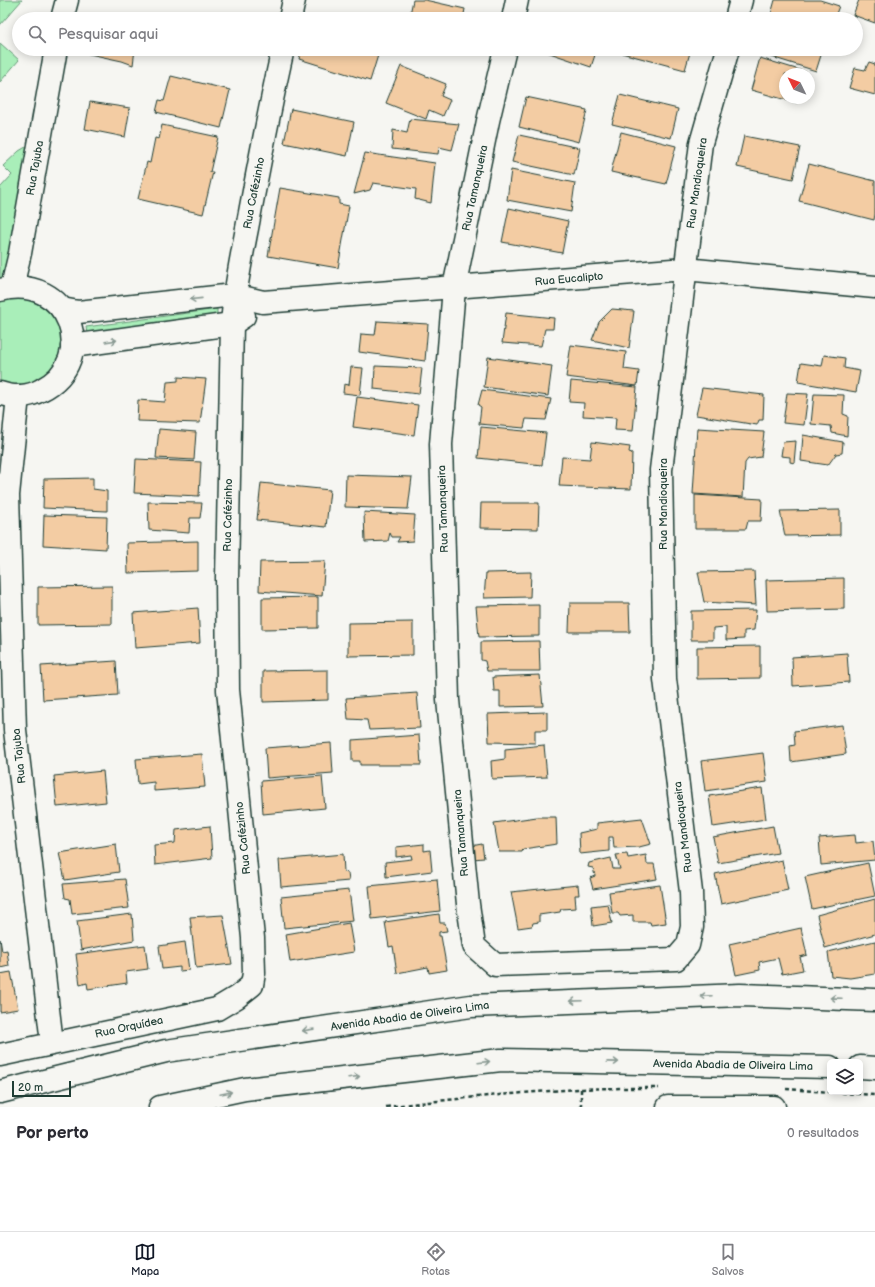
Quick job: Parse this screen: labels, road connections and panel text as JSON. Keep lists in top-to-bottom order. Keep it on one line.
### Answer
{"streets":{"street":["Rua Tajuba","Rua Mandioqueira","Rua Tamanqueira","Rua Cafézinho","Rua Eucalipto","Avenida Abadia de Oliveira Lima","Rua Orquídea"]},"crossings":[["Rua Tajuba","Rua Orquídea"],["Rua Mandioqueira","Rua Tamanqueira"],["Rua Mandioqueira","Rua Eucalipto"],["Rua Tamanqueira","Rua Eucalipto"],["Rua Cafézinho","Rua Eucalipto"],["Rua Cafézinho","Rua Orquídea"]],"scale_bar":"20 m","north":"top left","page":{"search":"Pesquisar aqui","scale":"20 m","heading":["Por perto","0 resultados"],"nav":["Mapa","Rotas","Salvos"]}}
